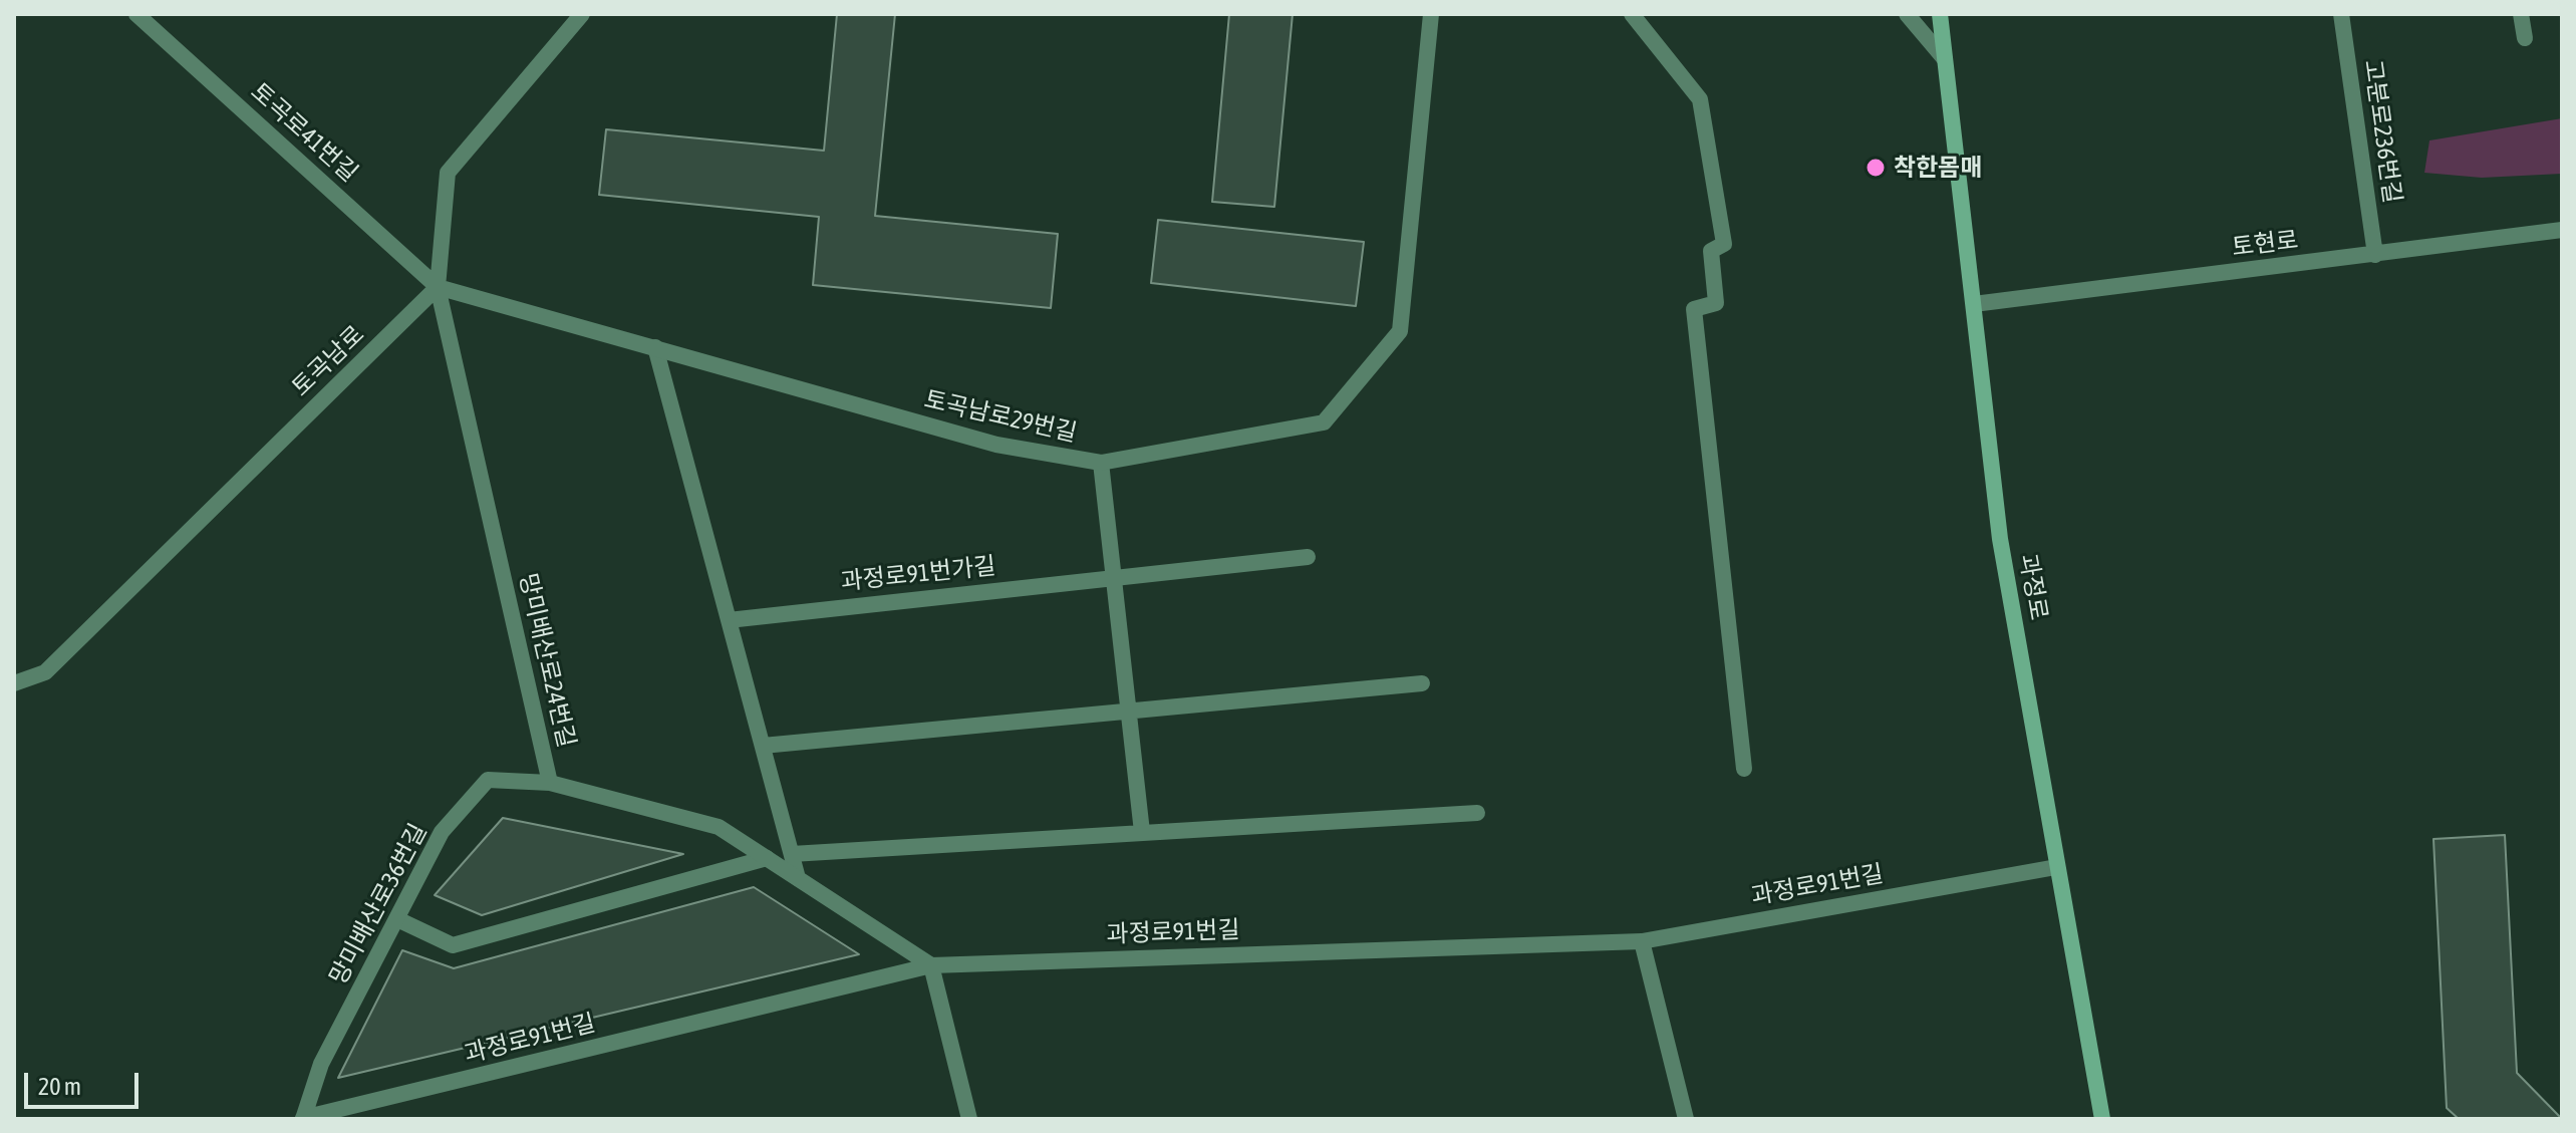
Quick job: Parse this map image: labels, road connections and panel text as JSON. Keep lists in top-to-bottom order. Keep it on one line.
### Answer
{"streets":{"main road":["과정로"],"street":["고분로236번길","토곡로41번길","토현로","토곡남로","토곡남로29번길","과정로91번가길","망미배산로24번길","과정로91번길","망미배산로36번길"]},"crossings":[["고분로236번길","토현로"],["토곡로41번길","토곡남로"],["토곡로41번길","토곡남로29번길"],["토곡로41번길","망미배산로24번길"],["토현로","과정로"],["토곡남로","토곡남로29번길"],["토곡남로","망미배산로24번길"],["토곡남로29번길","망미배산로24번길"],["과정로","과정로91번길"],["망미배산로24번길","과정로91번길"],["망미배산로24번길","망미배산로36번길"],["과정로91번길","망미배산로36번길"]],"places":["착한몸매"],"scale_bar":"20 m"}
